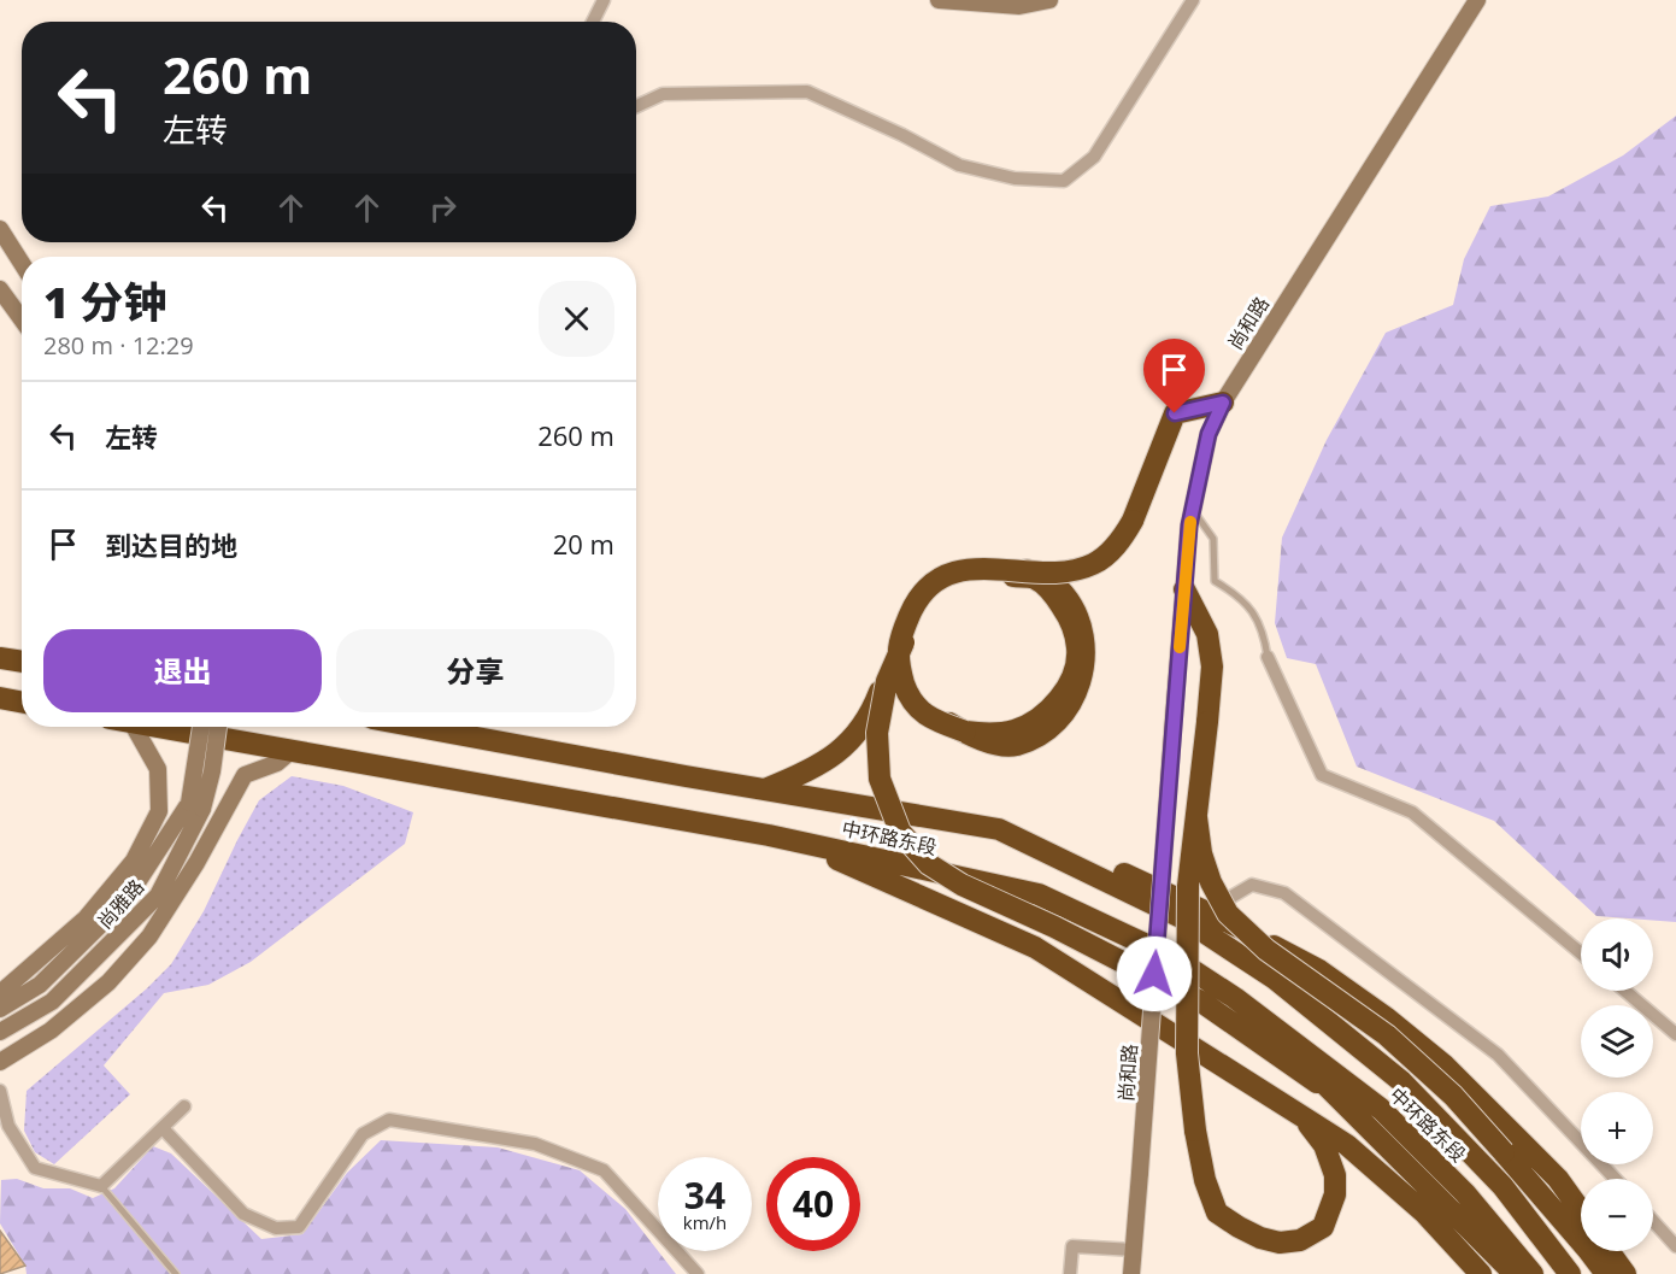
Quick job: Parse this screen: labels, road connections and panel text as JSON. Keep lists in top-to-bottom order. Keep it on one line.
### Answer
{"streets":{"highway":["中环路东段"],"main road":["尚和路","尚雅路"]},"page":{"turn":["260 m","左转"],"heading":["1 分钟","280 m · 12:29"],"list":[{"name":"左转","value":"260 m"},{"name":"到达目的地","value":"20 m"}],"buttons":["退出","分享"],"map_buttons":["+","−"],"speed":"34 km/h","limit":"40"}}
